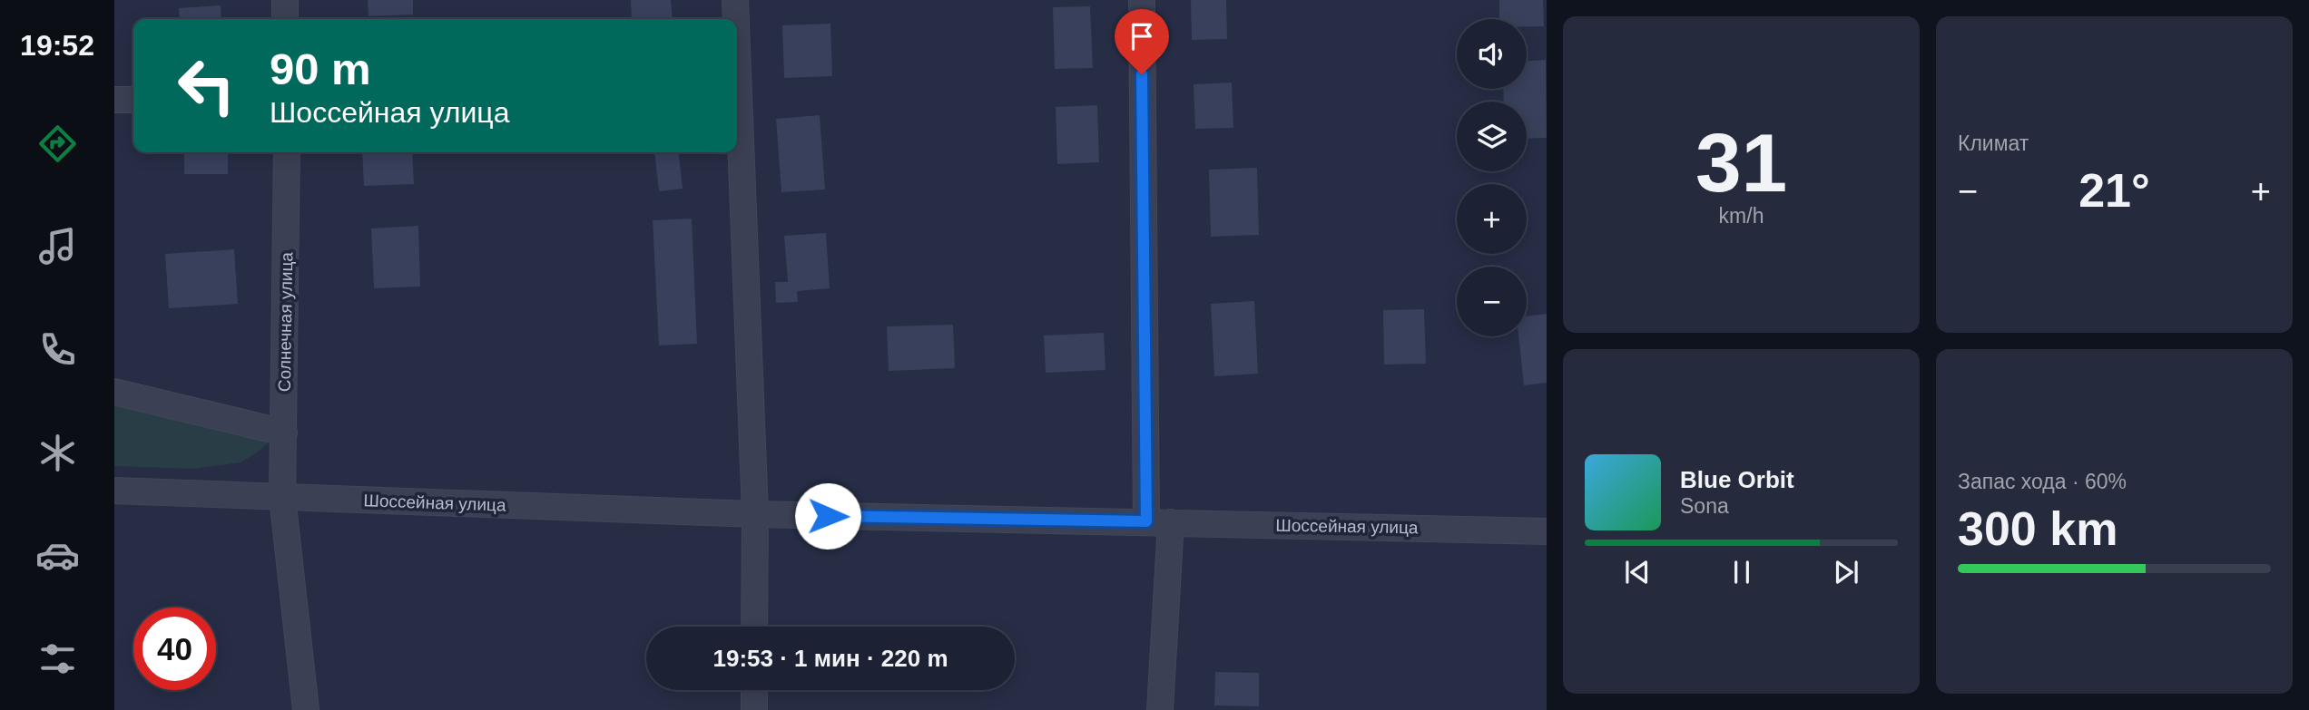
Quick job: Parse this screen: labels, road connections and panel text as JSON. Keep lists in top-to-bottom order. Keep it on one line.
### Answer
{"streets":{"street":["Солнечная улица","Шоссейная улица"]},"crossings":[["Солнечная улица","Шоссейная улица"]],"page":{"tabs":"19:52","tile":[["31","km/h"],"Климат",["Запас хода · 60%","300 km"]],"map_buttons":["+","−"],"turn":["90 m","Шоссейная улица"],"heat":["−","21°","+"],"song":["Blue Orbit","Sona"],"limit":"40","trip":"19:53 · 1 мин · 220 m"}}
